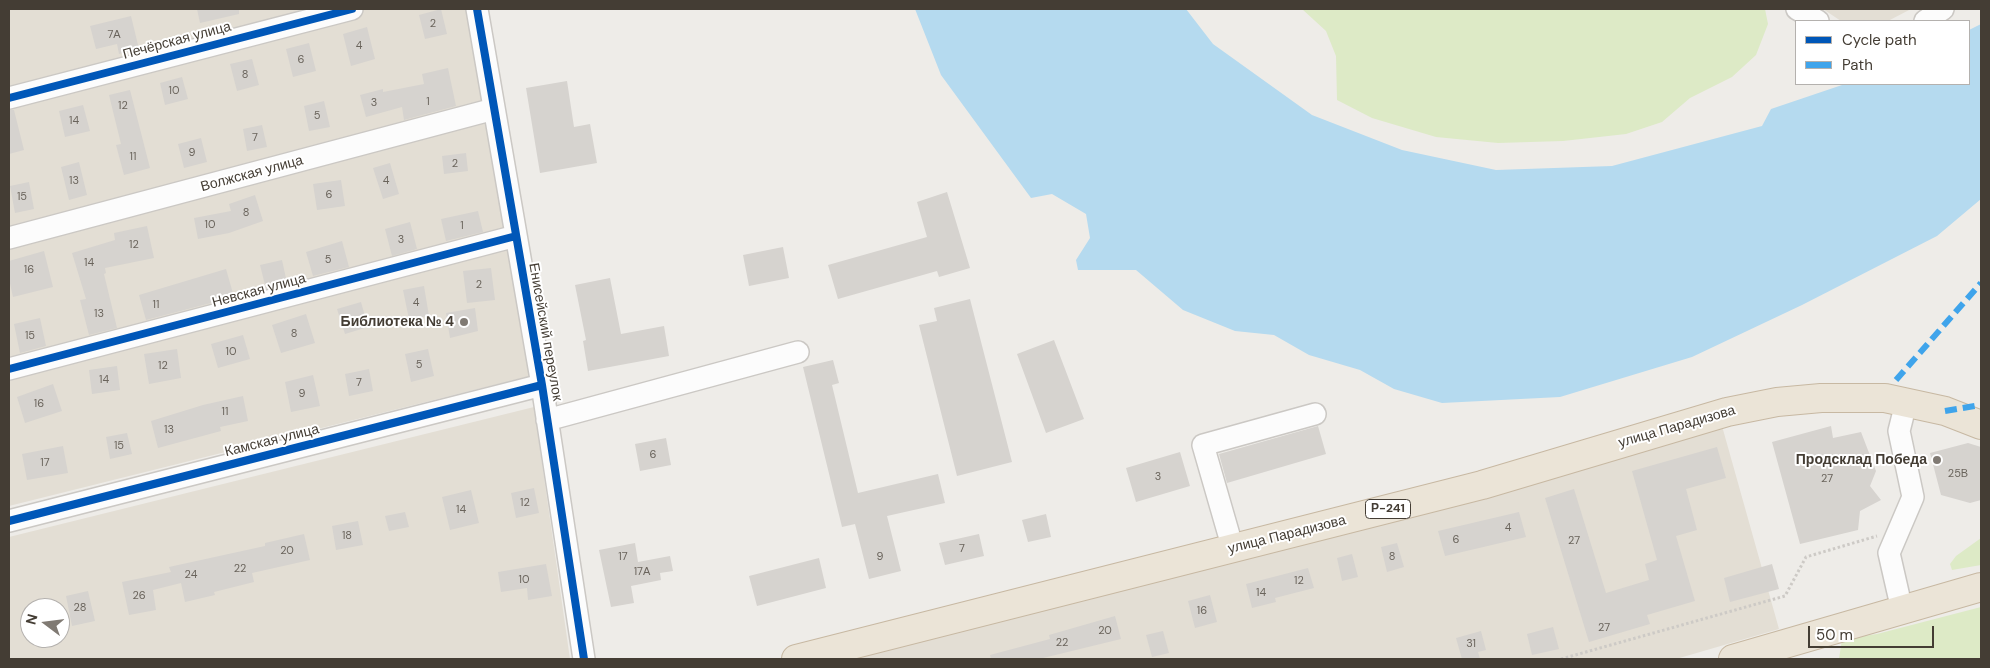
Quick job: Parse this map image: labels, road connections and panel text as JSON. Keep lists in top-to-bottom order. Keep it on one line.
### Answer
{"streets":{"highway":["улица Парадизова","Р-241"],"street":["Печёрская улица","Волжская улица","Невская улица","Енисейский переулок","Камская улица"]},"crossings":[["Волжская улица","Енисейский переулок"],["Невская улица","Енисейский переулок"],["Енисейский переулок","Камская улица"]],"places":["Библиотека № 4","Продсклад Победа"],"house_numbers":["2","7А","4","6","8","10","1","3","12","5","14","7","9","11","2","13","4","6","15","8","10","1","3","12","5","14","16","2","4","11","13","8","15","10","5","12","14","7","9","16","11","13","15","6","17","25В","3","27","12","14","4","18","6","27","7","20","17","9","8","22","17А","24","10","12","14","26","28","16","27","20","22","31"],"legend":["Cycle path","Path"],"scale_bar":"50 m","north":"left"}
